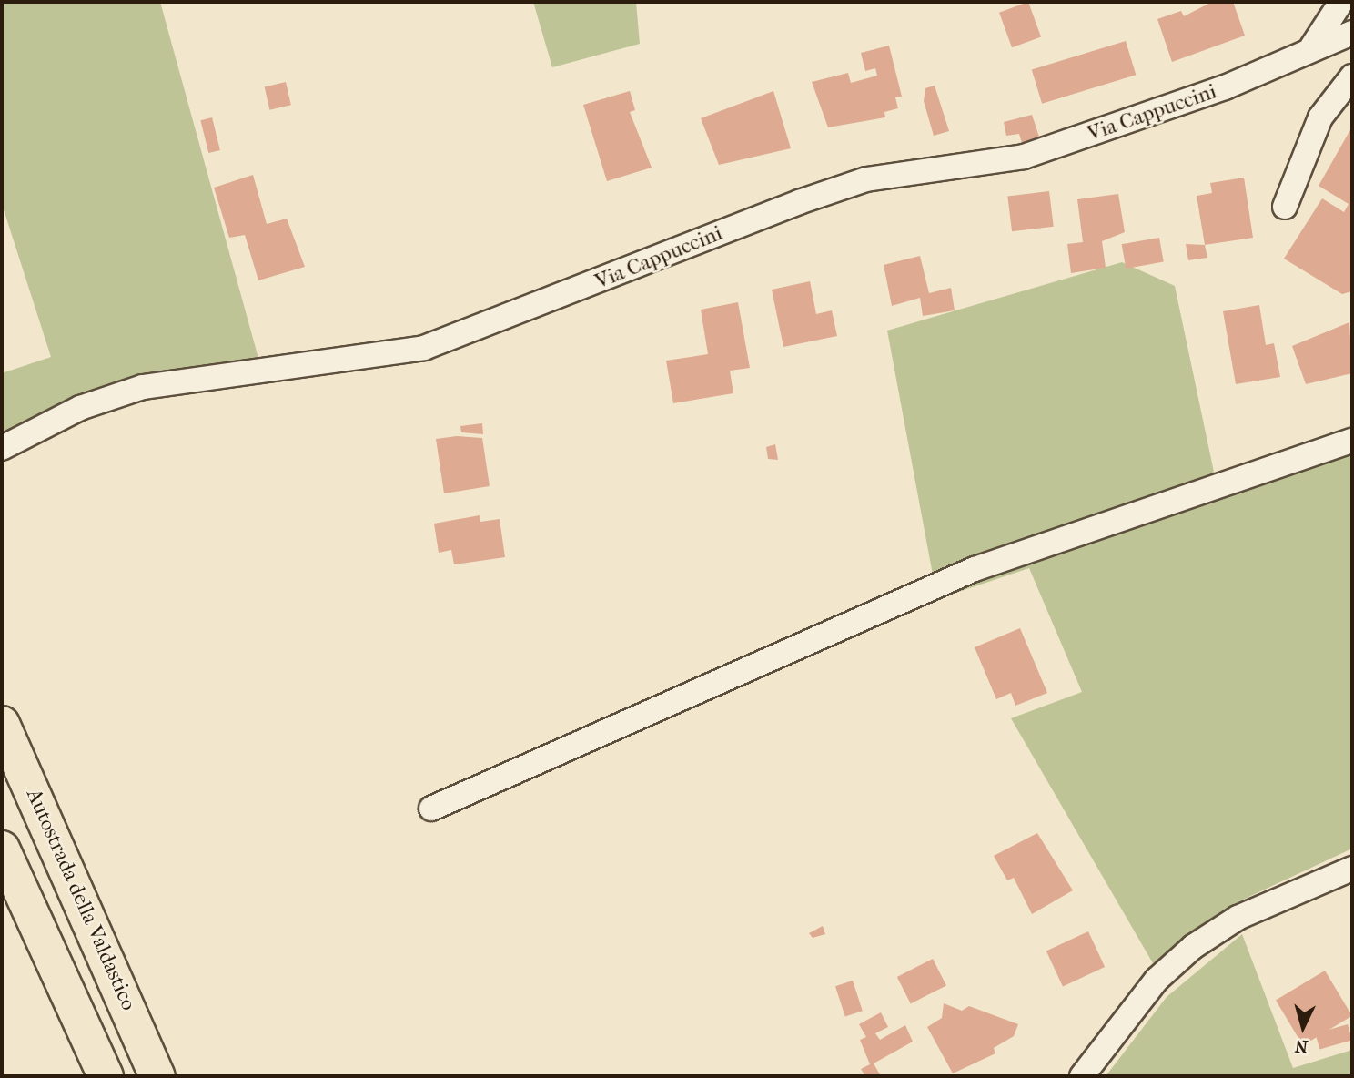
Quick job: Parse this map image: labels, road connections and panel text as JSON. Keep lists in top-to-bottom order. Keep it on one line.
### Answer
{"streets":{"highway":["Autostrada della Valdastico"],"street":["Via Cappuccini"]},"north":"bottom"}
